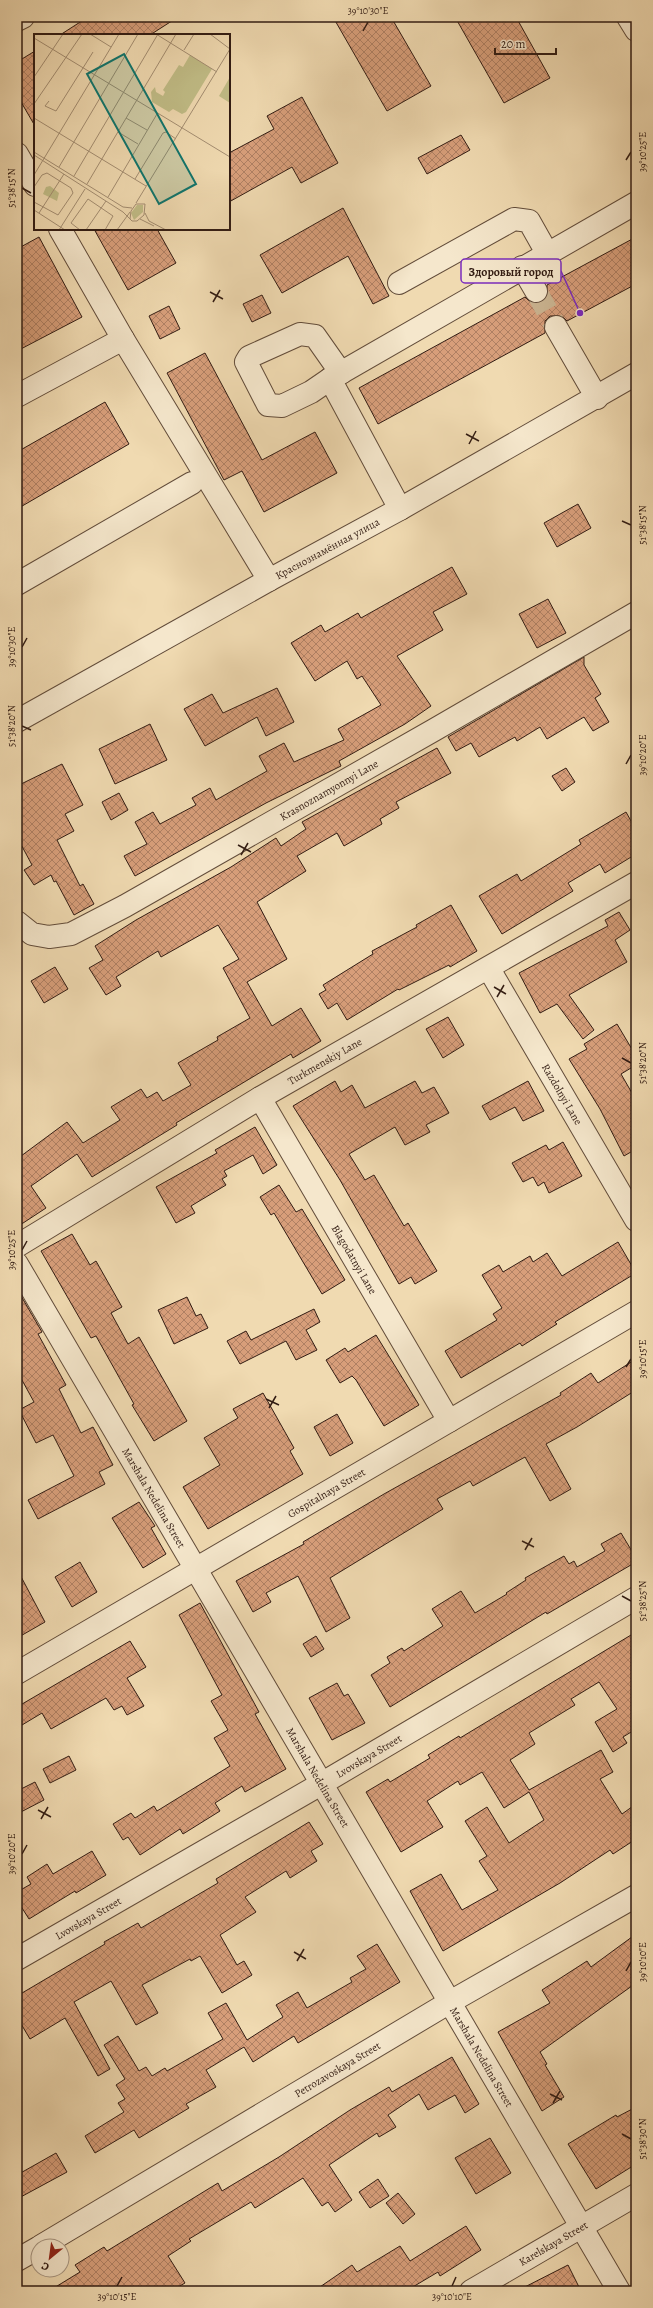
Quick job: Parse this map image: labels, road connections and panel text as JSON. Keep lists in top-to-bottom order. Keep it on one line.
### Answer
{"streets":{"street":["Краснознамённая улица","Krasnoznamyonnyi Lane","Turkmenskiy Lane","Razdolnyi Lane","Blagodatnyi Lane","Gospitalnaya Street","Marshala Nedelina Street","Lvovskaya Street","Petrozavoskaya Street","Karelskaya Street"]},"crossings":[["Turkmenskiy Lane","Razdolnyi Lane"],["Turkmenskiy Lane","Blagodatnyi Lane"],["Blagodatnyi Lane","Gospitalnaya Street"],["Gospitalnaya Street","Marshala Nedelina Street"],["Marshala Nedelina Street","Lvovskaya Street"],["Marshala Nedelina Street","Petrozavoskaya Street"],["Marshala Nedelina Street","Karelskaya Street"]],"places":["Здоровый город"],"scale_bar":"20 m","north":"bottom left","coordinates":["39°10'30\"E","39°10'25\"E","51°38'15\"N","51°38'20\"N","39°10'20\"E","39°10'15\"E","51°38'25\"N","39°10'10\"E","51°38'30\"N"]}
